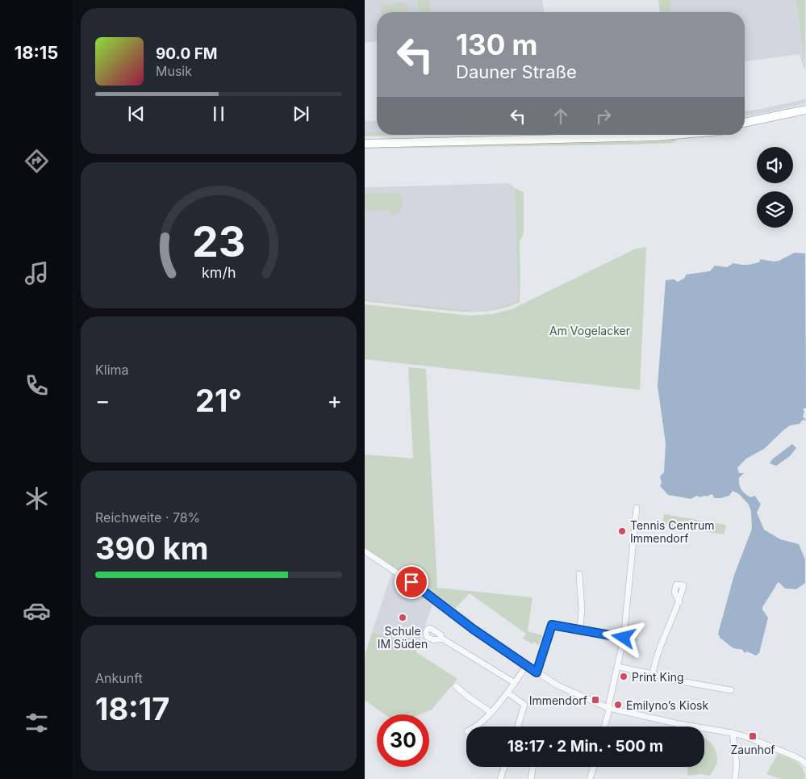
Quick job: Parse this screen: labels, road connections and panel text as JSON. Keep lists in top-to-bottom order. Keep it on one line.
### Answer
{"parks":["Am Vogelacker"],"places":{"other":["Tennis Centrum Immendorf","Schule IM Süden","Print King","Emilyno’s Kiosk"],"transit":["Immendorf","Zaunhof"]},"page":{"tabs":"18:15","turn":["130 m","Dauner Straße"],"song":["90.0 FM","Musik"],"tile":["Klima",["Reichweite · 78%","390 km"],["Ankunft","18:17"]],"heat":["−","21°","+"],"limit":"30","trip":"18:17 · 2 Min. · 500 m","gauge":["23","km/h"]}}
